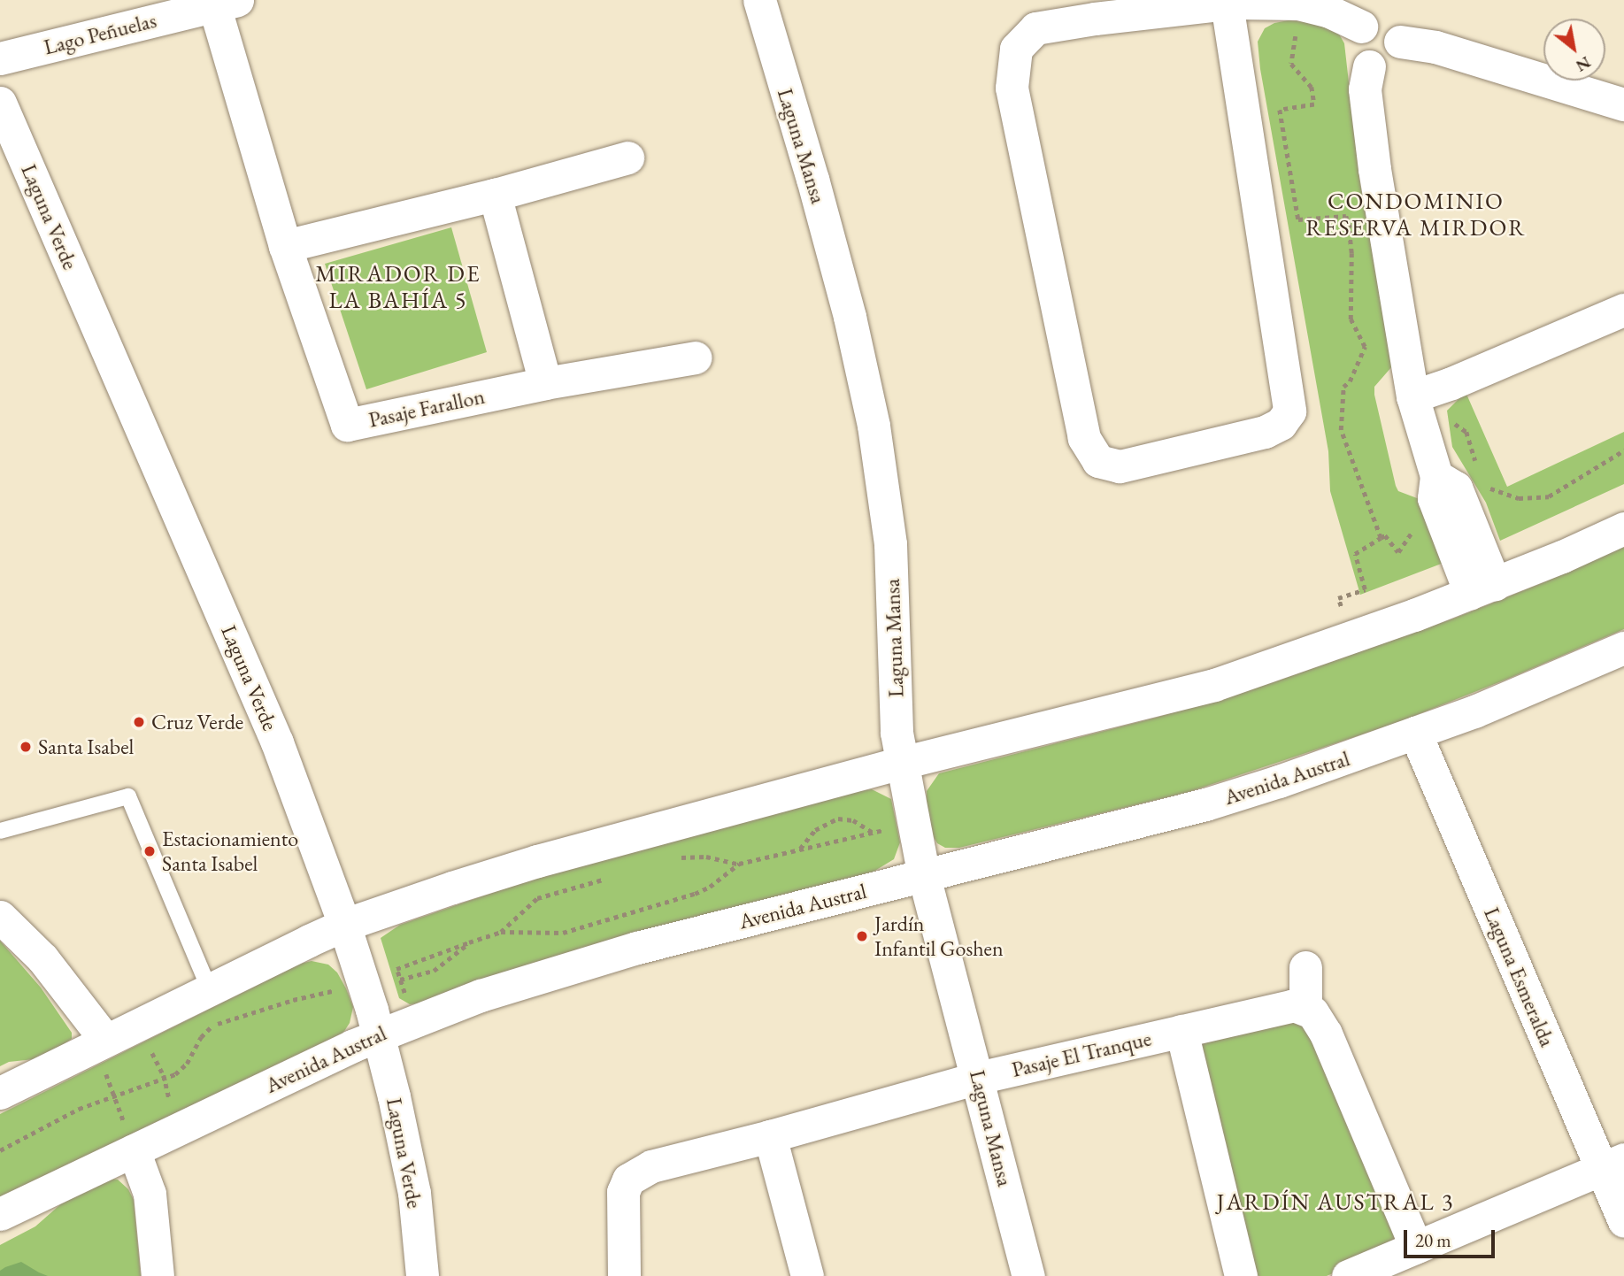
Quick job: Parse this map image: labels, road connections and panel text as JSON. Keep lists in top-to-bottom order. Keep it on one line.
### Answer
{"streets":{"street":["Lago Peñuelas","Laguna Mansa","Laguna Verde","Pasaje Farallon","Avenida Austral","Laguna Esmeralda","Pasaje El Tranque"]},"crossings":[["Lago Peñuelas","Pasaje Farallon"],["Laguna Mansa","Avenida Austral"],["Laguna Mansa","Pasaje El Tranque"],["Laguna Verde","Avenida Austral"],["Avenida Austral","Laguna Esmeralda"]],"districts":["CONDOMINIO RESERVA MIRDOR","MIRADOR DE LA BAHÍA 5","JARDÍN AUSTRAL 3"],"places":["Cruz Verde","Santa Isabel","Estacionamiento Santa Isabel","Jardín Infantil Goshen"],"scale_bar":"20 m","north":"bottom right"}
